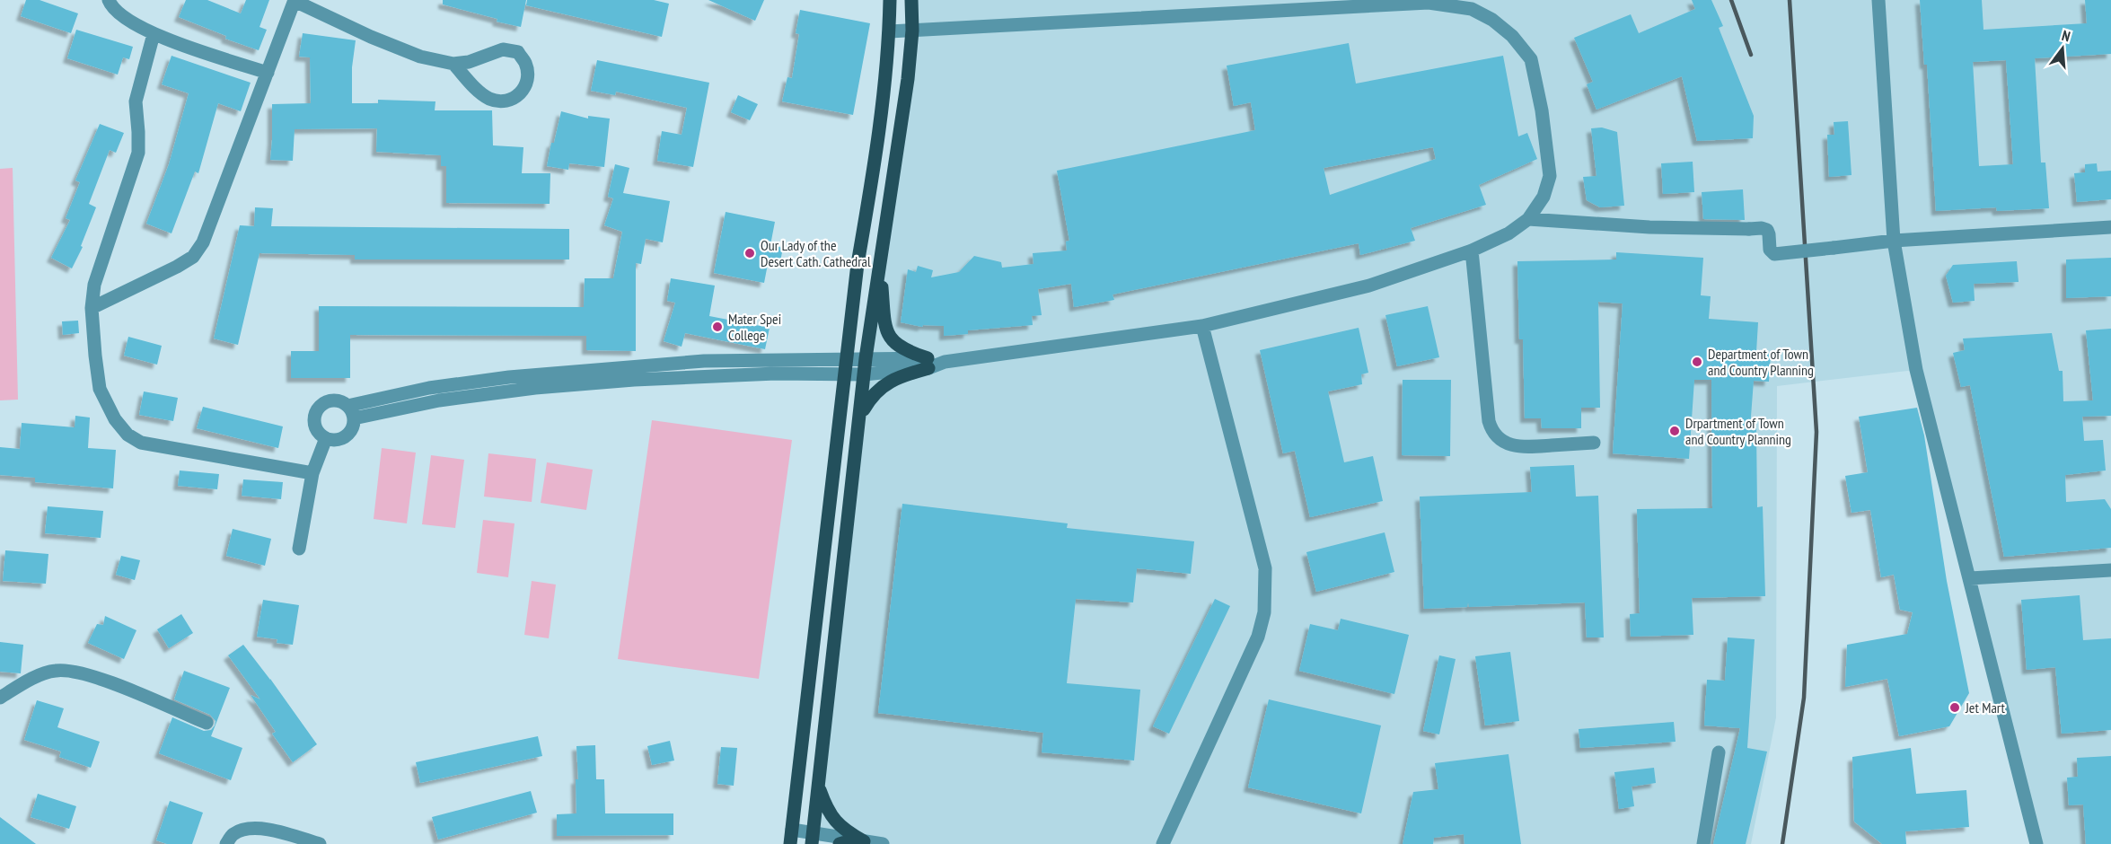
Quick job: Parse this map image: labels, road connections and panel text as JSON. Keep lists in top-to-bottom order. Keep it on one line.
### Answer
{"places":["Our Lady of the Desert Cath. Cathedral","Mater Spei College","Department of Town and Country Planning","Drpartment of Town and Country Planning","Jet Mart"],"north":"top"}
